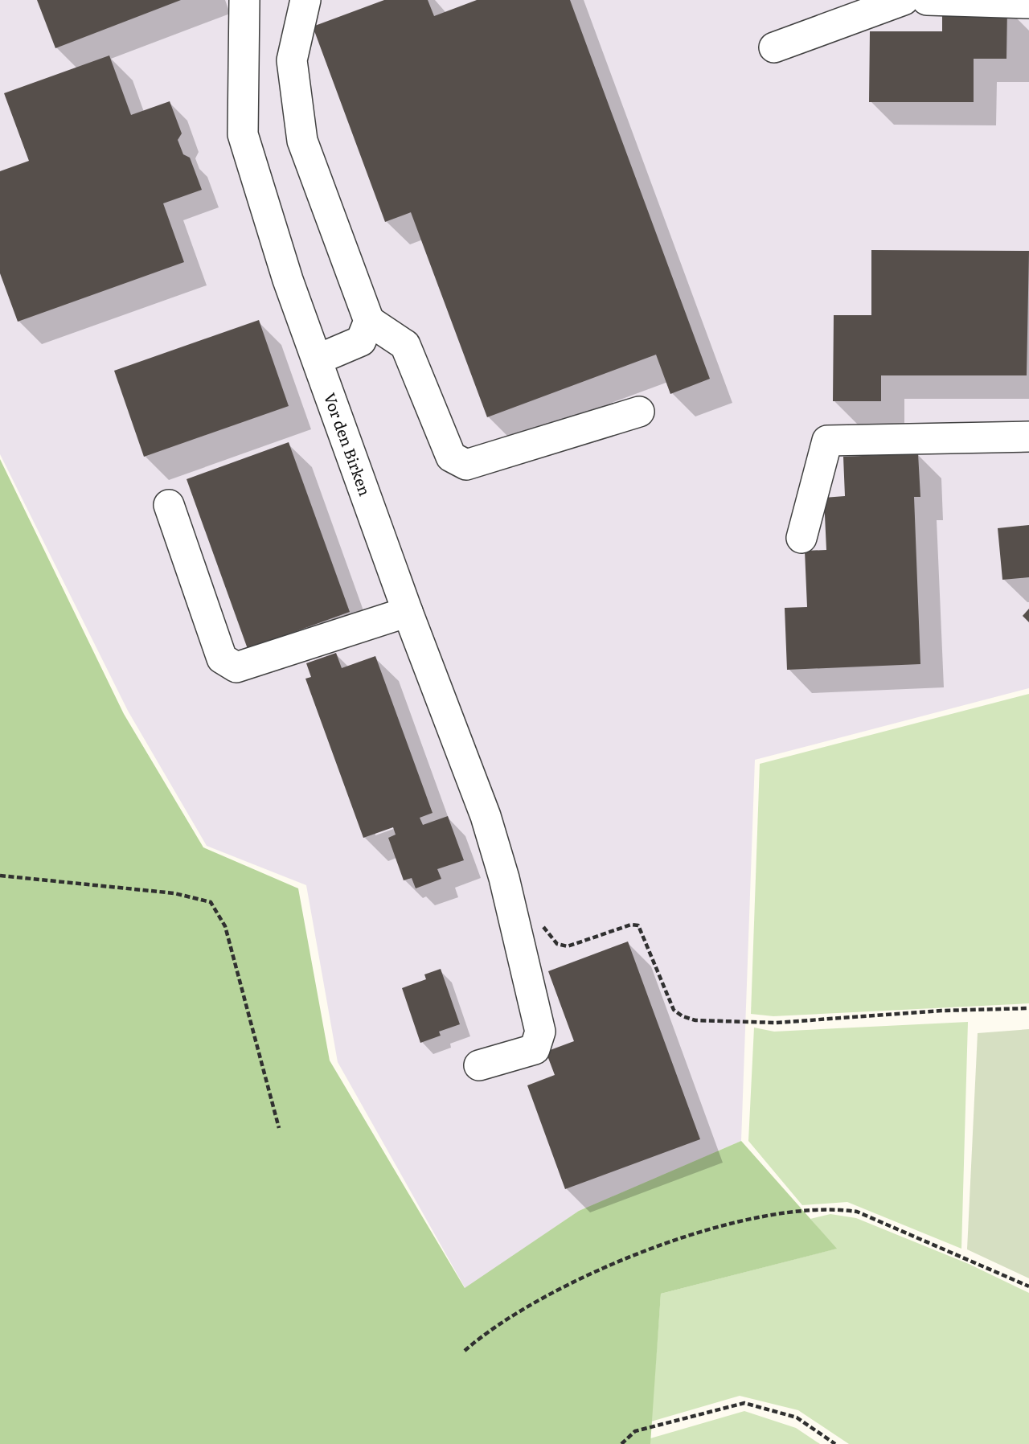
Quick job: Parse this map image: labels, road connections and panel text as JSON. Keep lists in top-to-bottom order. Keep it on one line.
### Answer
{"streets":{"street":["Vor den Birken"]}}
